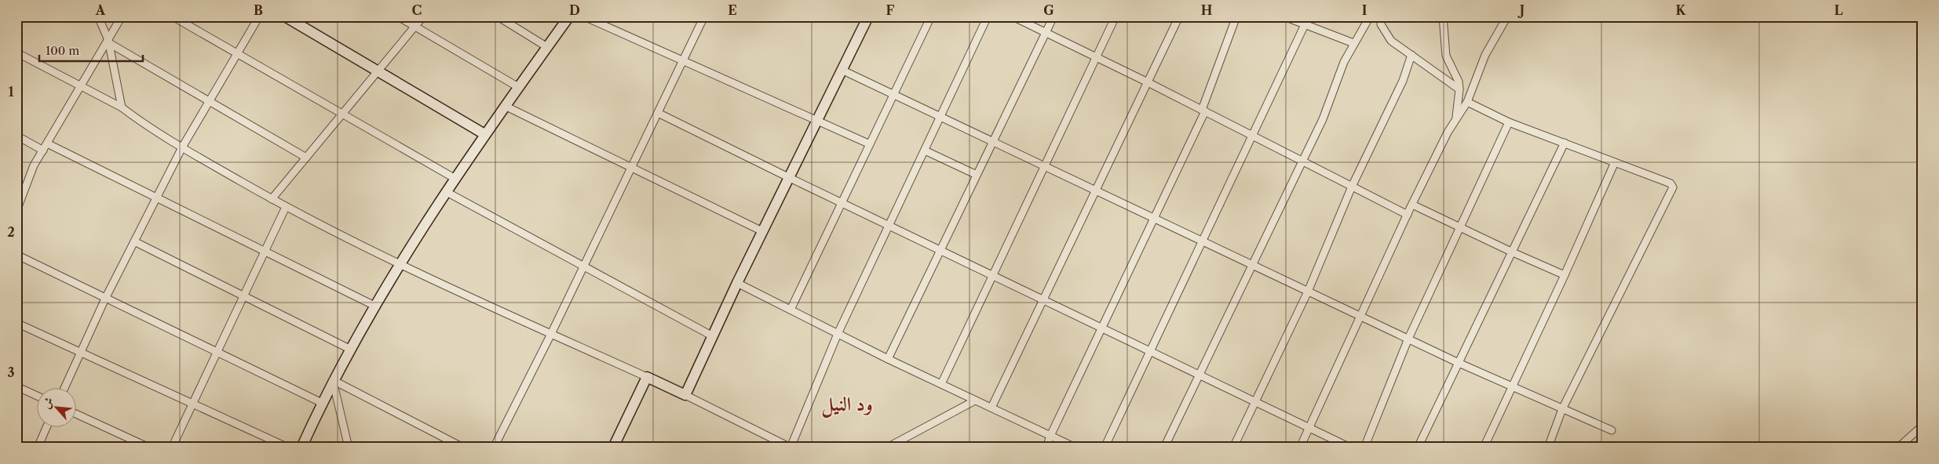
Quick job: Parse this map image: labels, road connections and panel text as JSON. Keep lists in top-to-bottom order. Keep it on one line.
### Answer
{"districts":["ود النيل"],"scale_bar":"100 m","north":"top left","grid":{"columns":["A","B","C","D","E","F","G","H","I","J","K","L"],"rows":["1","2","3"]}}
